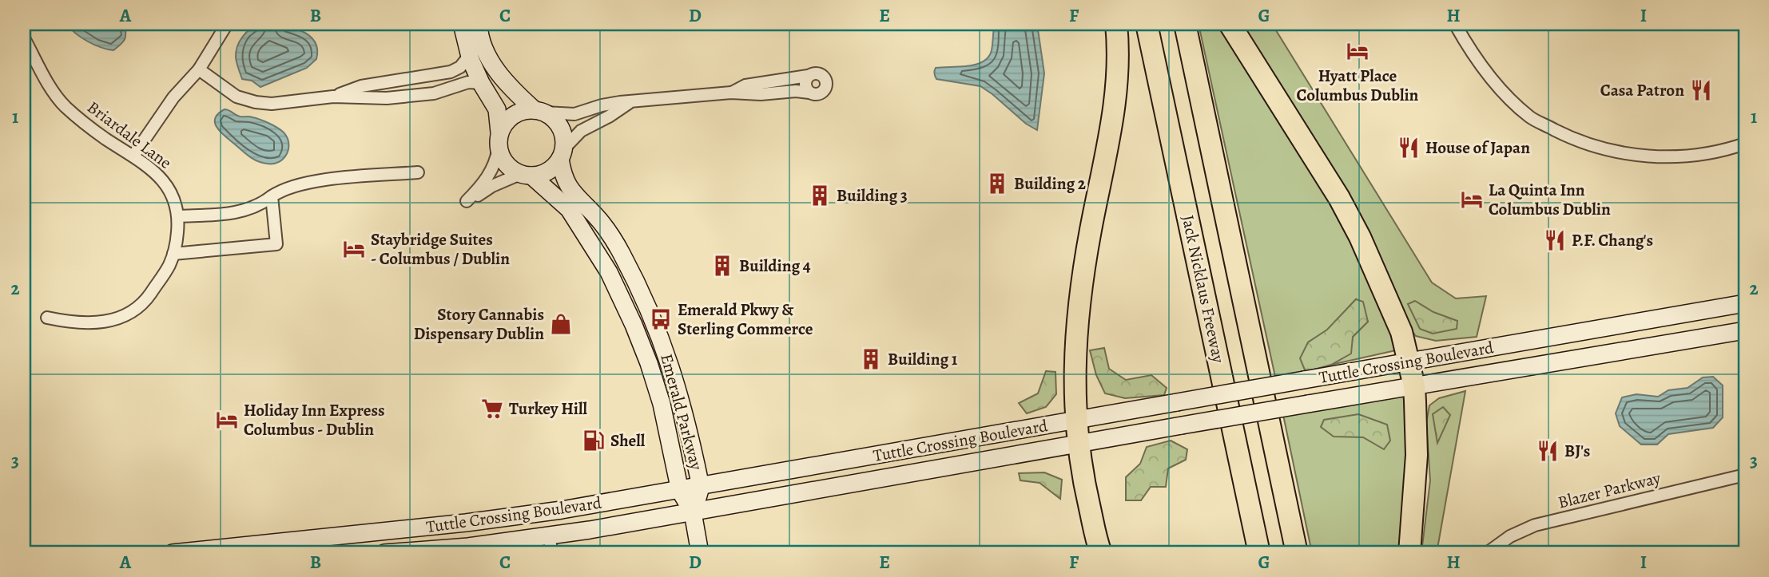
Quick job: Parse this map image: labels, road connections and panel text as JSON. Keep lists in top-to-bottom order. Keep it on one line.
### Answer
{"streets":{"highway":["Jack Nicklaus Freeway"],"main road":["Tuttle Crossing Boulevard","Emerald Parkway"],"street":["Briardale Lane","Blazer Parkway"]},"crossings":[["Tuttle Crossing Boulevard","Emerald Parkway"]],"places":{"hotel":["Hyatt Place Columbus Dublin","La Quinta Inn Columbus Dublin","Staybridge Suites - Columbus / Dublin","Holiday Inn Express Columbus - Dublin"],"restaurant":["Casa Patron","House of Japan","P.F. Chang's","BJ's"],"building":["Building 2","Building 3","Building 4","Building 1"],"bus stop":["Emerald Pkwy & Sterling Commerce"],"shop":["Story Cannabis Dispensary Dublin"],"supermarket":["Turkey Hill"],"fuel station":["Shell"]},"grid":{"columns":["A","B","C","D","E","F","G","H","I"],"rows":["1","2","3"]}}
